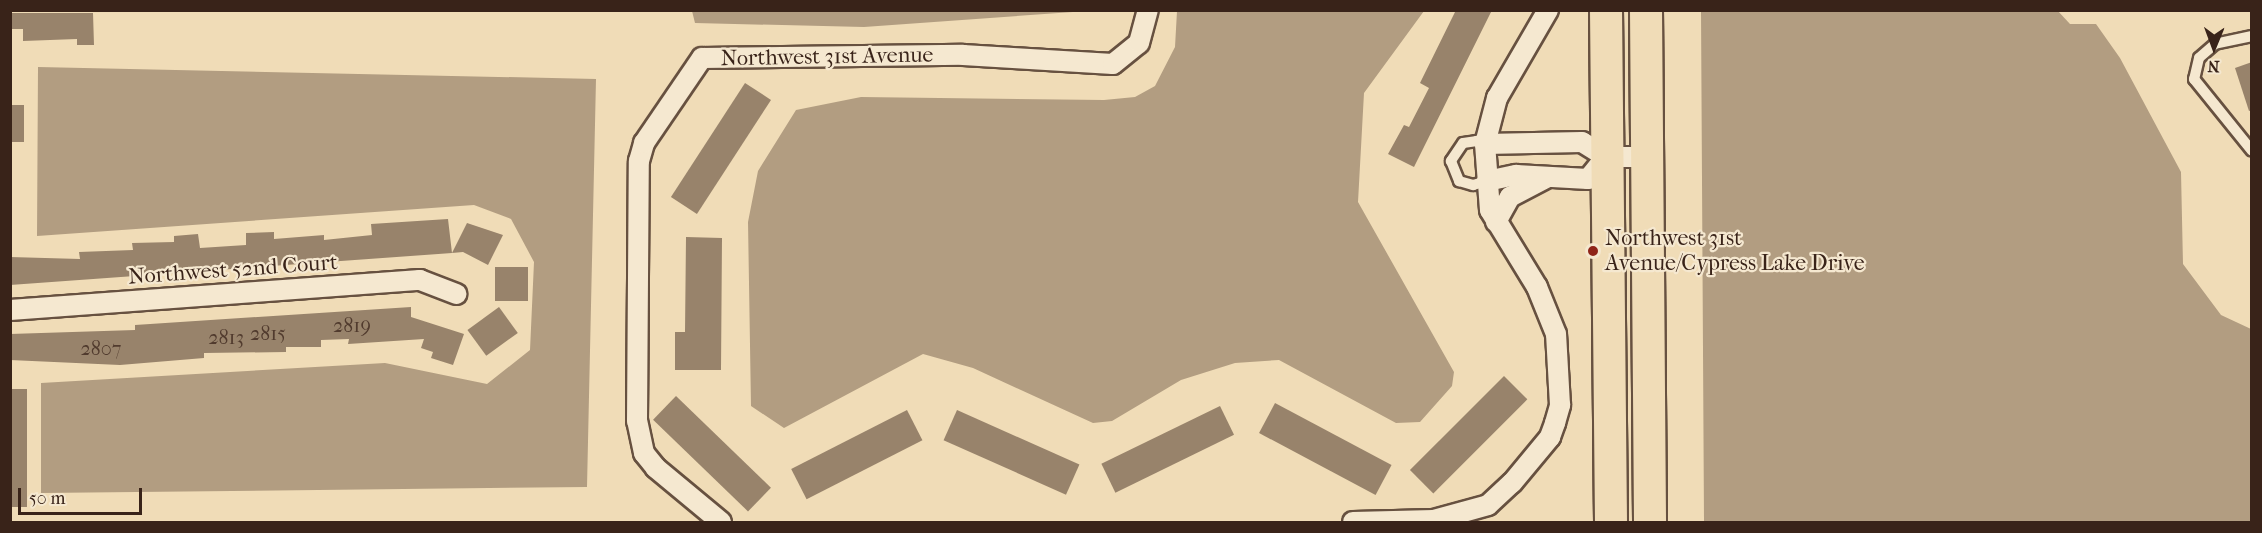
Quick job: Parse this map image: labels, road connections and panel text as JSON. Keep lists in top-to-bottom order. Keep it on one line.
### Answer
{"streets":{"street":["Northwest 31st Avenue","Northwest 52nd Court"]},"places":["Northwest 31st Avenue/Cypress Lake Drive"],"house_numbers":["2819","2815","2813","2807"],"scale_bar":"50 m","north":"bottom"}
